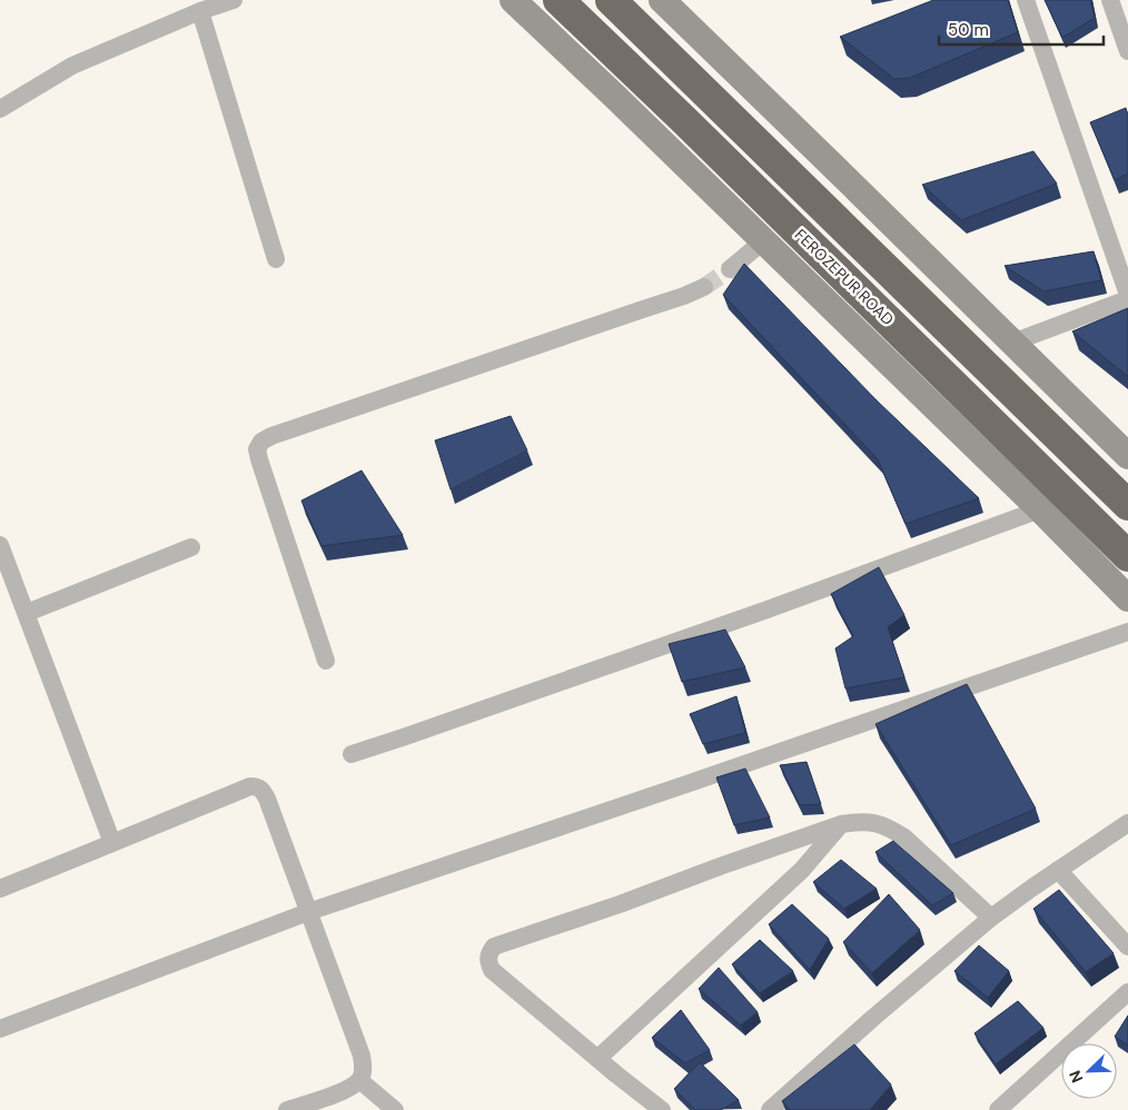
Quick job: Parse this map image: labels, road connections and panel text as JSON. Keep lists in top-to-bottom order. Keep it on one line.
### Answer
{"streets":{"highway":["FEROZEPUR ROAD"]},"scale_bar":"50 m","north":"bottom left"}
